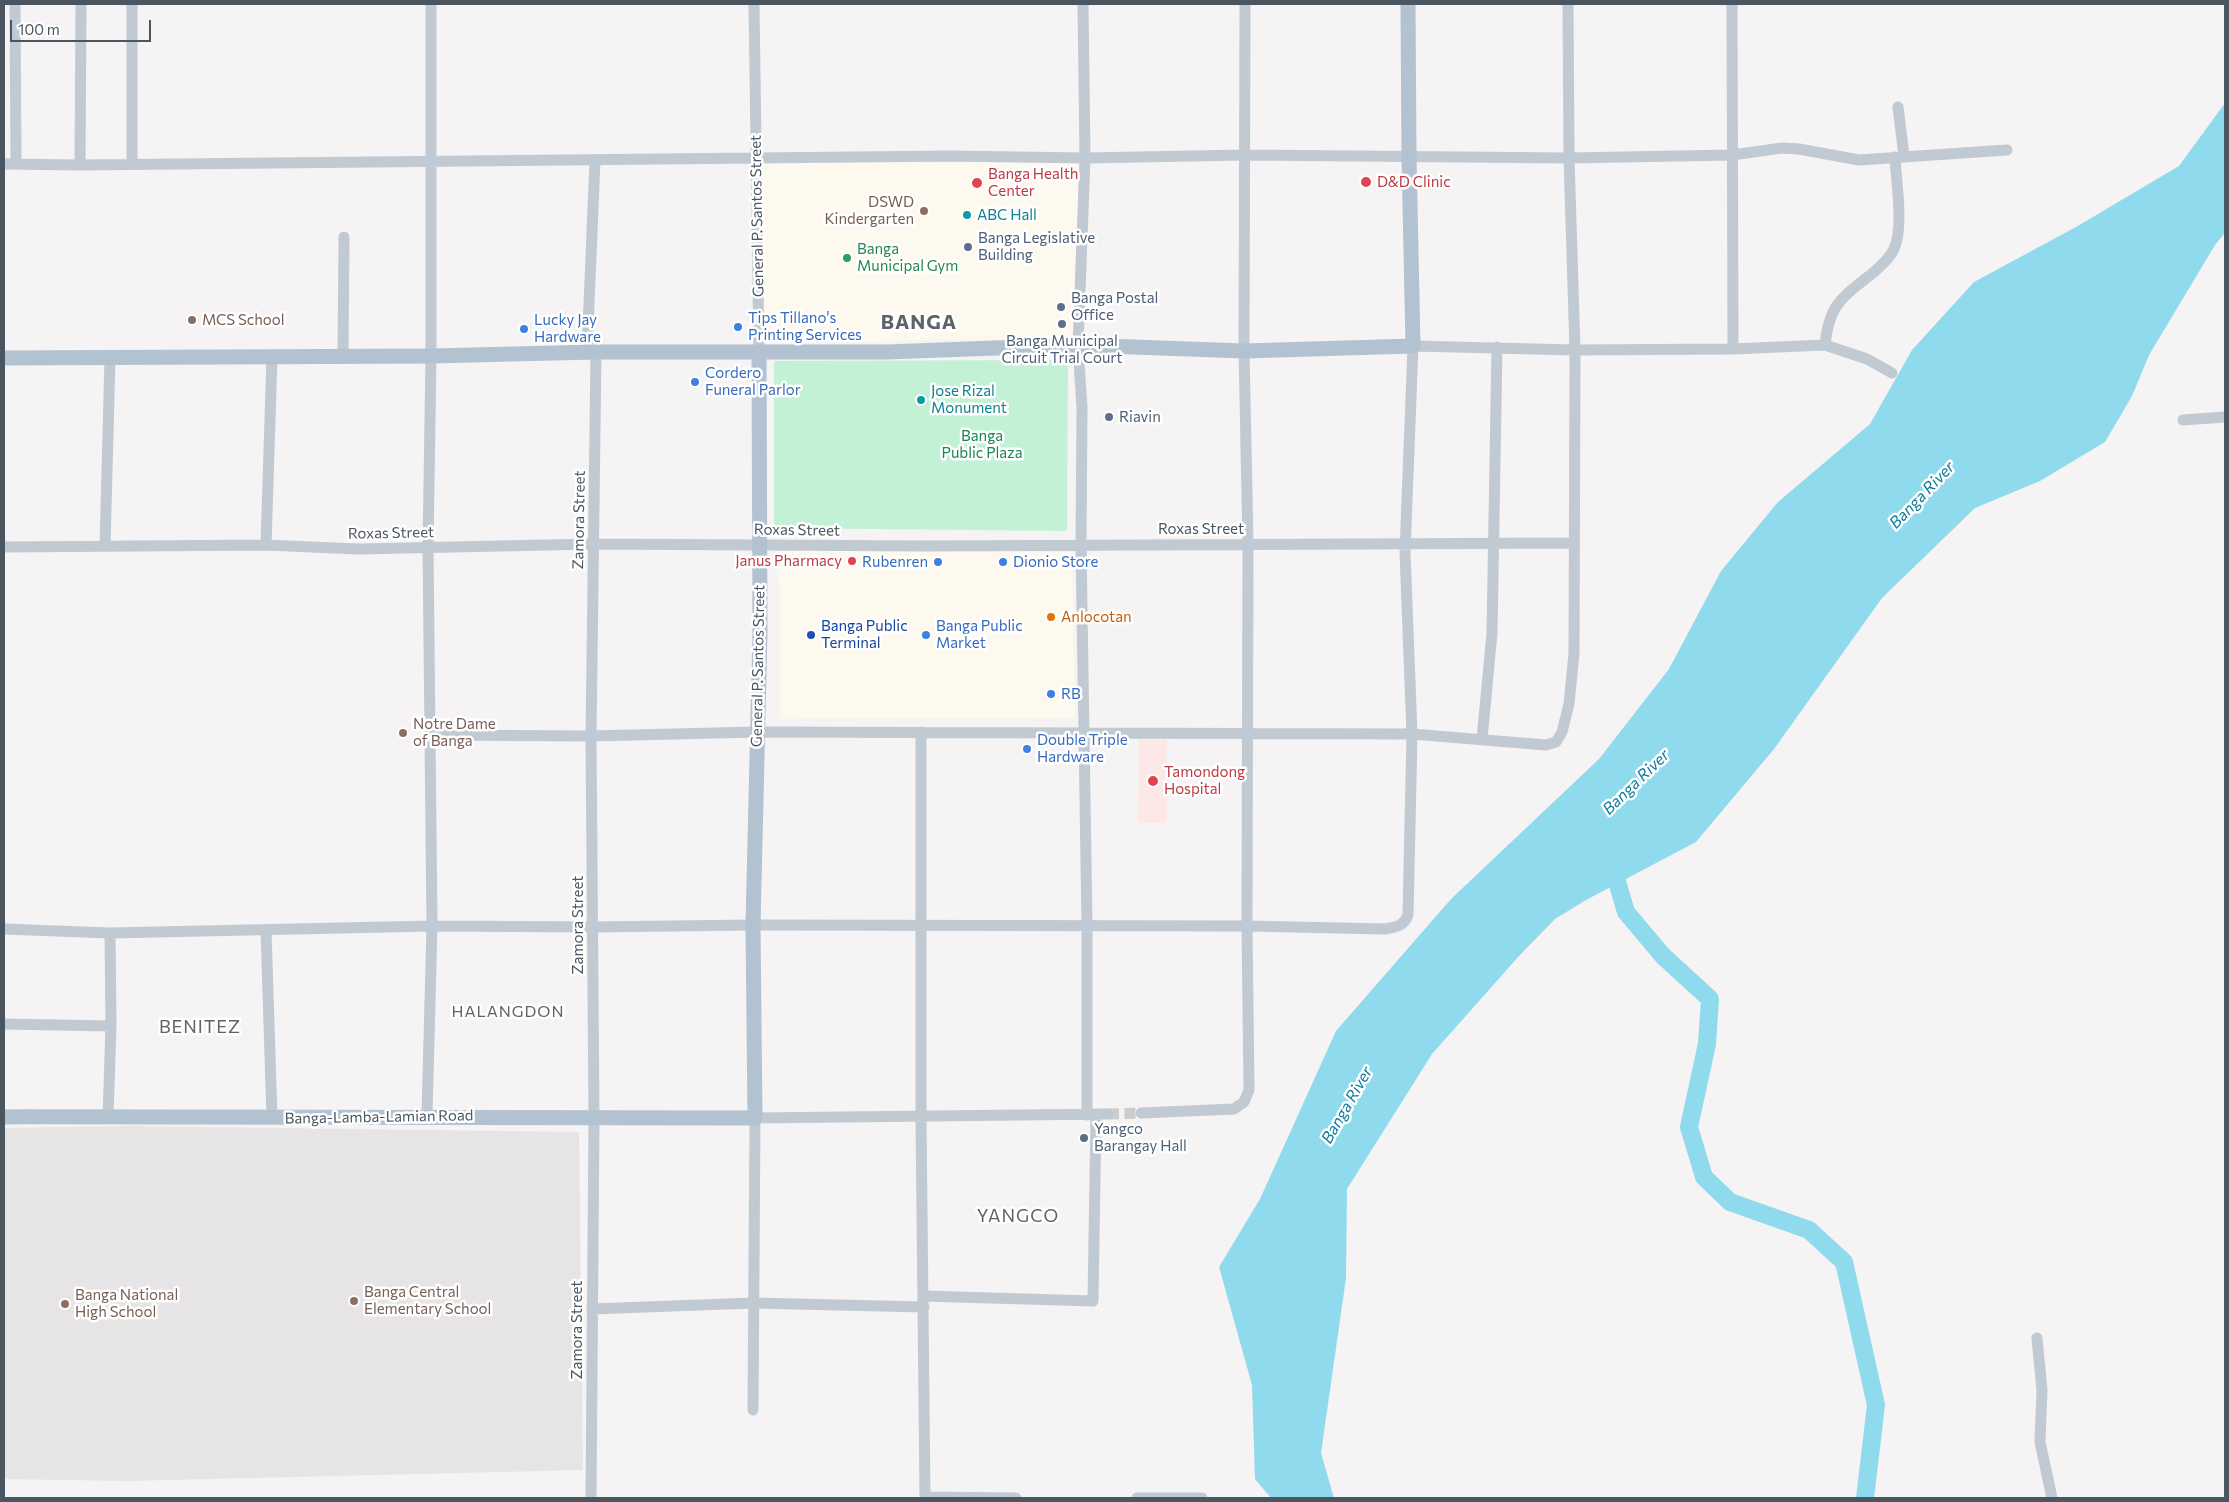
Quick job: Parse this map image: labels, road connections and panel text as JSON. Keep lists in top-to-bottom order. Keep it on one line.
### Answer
{"streets":{"main road":["General P. Santos Street","Banga-Lamba-Lamian Road"],"street":["Zamora Street","Roxas Street"]},"crossings":[["General P. Santos Street","Roxas Street"],["General P. Santos Street","Banga-Lamba-Lamian Road"],["Zamora Street","Roxas Street"],["Zamora Street","Banga-Lamba-Lamian Road"]],"districts":["BANGA","HALANGDON","BENITEZ","YANGCO"],"water":["Banga River"],"parks":["Banga Public Plaza"],"places":["D&D Clinic","Banga Health Center","DSWD Kindergarten","ABC Hall","Banga Legislative Building","Banga Municipal Gym","Banga Postal Office","MCS School","Banga Municipal Circuit Trial Court","Tips Tillano's Printing Services","Lucky Jay Hardware","Cordero Funeral Parlor","Jose Rizal Monument","Riavin","Janus Pharmacy","Rubenren","Dionio Store","Anlocotan","Banga Public Terminal","Banga Public Market","RB","Notre Dame of Banga","Double Triple Hardware","Tamondong Hospital","Yangco Barangay Hall","Banga Central Elementary School","Banga National High School"],"scale_bar":"100 m"}
